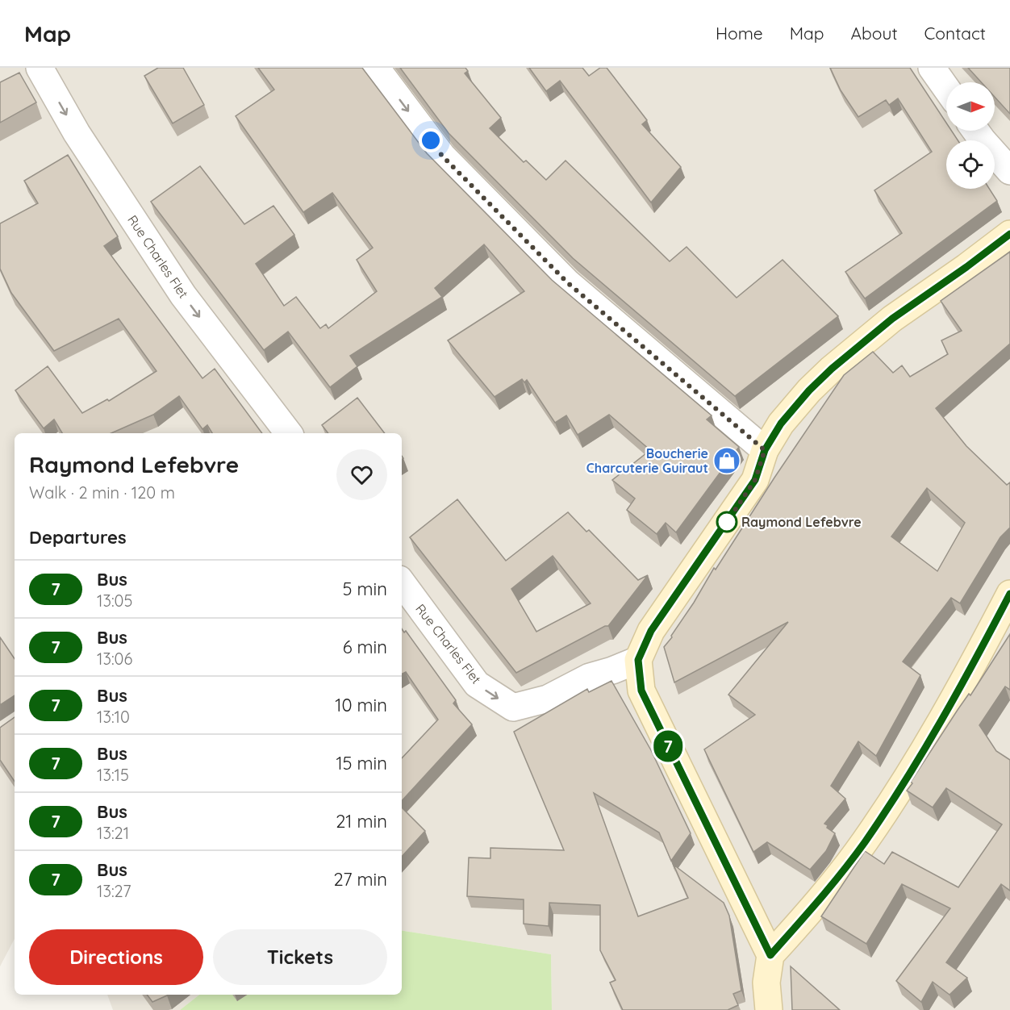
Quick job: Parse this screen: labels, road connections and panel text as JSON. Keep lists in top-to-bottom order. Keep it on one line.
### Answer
{"streets":{"street":["Rue Charles Flet"]},"one_way":["Rue Charles Flet"],"places":{"shop":["Boucherie Charcuterie Guiraut"],"other":["Raymond Lefebvre"]},"lines":["bus line 7"],"north":"right","page":{"header":"Map","nav":["Home","Map","About","Contact"],"on_map":"7","heading":[["Raymond Lefebvre","Walk · 2 min · 120 m"],"Departures"],"list":[{"mark":"7","name":"Bus","note":"13:05","value":"5 min"},{"mark":"7","name":"Bus","note":"13:06","value":"6 min"},{"mark":"7","name":"Bus","note":"13:10","value":"10 min"},{"mark":"7","name":"Bus","note":"13:15","value":"15 min"},{"mark":"7","name":"Bus","note":"13:21","value":"21 min"},{"mark":"7","name":"Bus","note":"13:27","value":"27 min"}],"buttons":["Directions","Tickets"]}}
